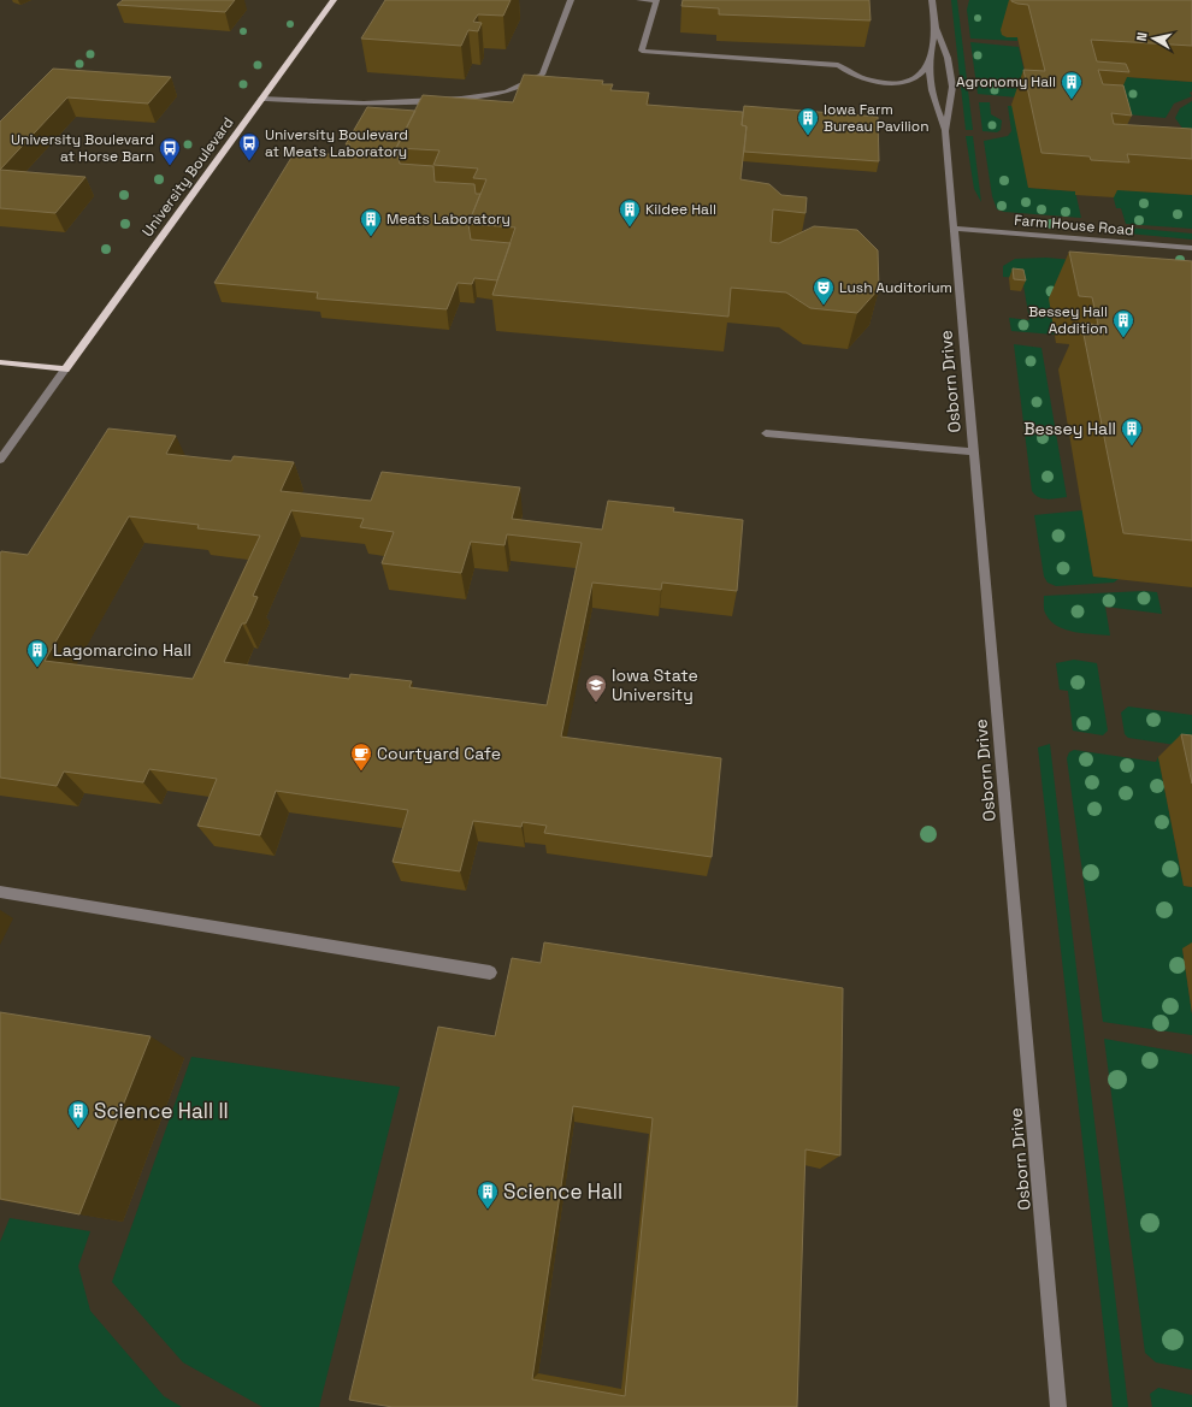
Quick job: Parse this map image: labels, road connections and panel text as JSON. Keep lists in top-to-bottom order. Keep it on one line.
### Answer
{"streets":{"main road":["University Boulevard"],"street":["Farm House Road","Osborn Drive"]},"crossings":[["Farm House Road","Osborn Drive"]],"places":{"building":["Agronomy Hall","Iowa Farm Bureau Pavilion","Kildee Hall","Meats Laboratory","Bessey Hall Addition","Bessey Hall","Lagomarcino Hall","Science Hall II","Science Hall"],"bus stop":["University Boulevard at Meats Laboratory","University Boulevard at Horse Barn"],"theatre":["Lush Auditorium"],"school or university":["Iowa State University"],"cafe":["Courtyard Cafe"]},"north":"left"}
